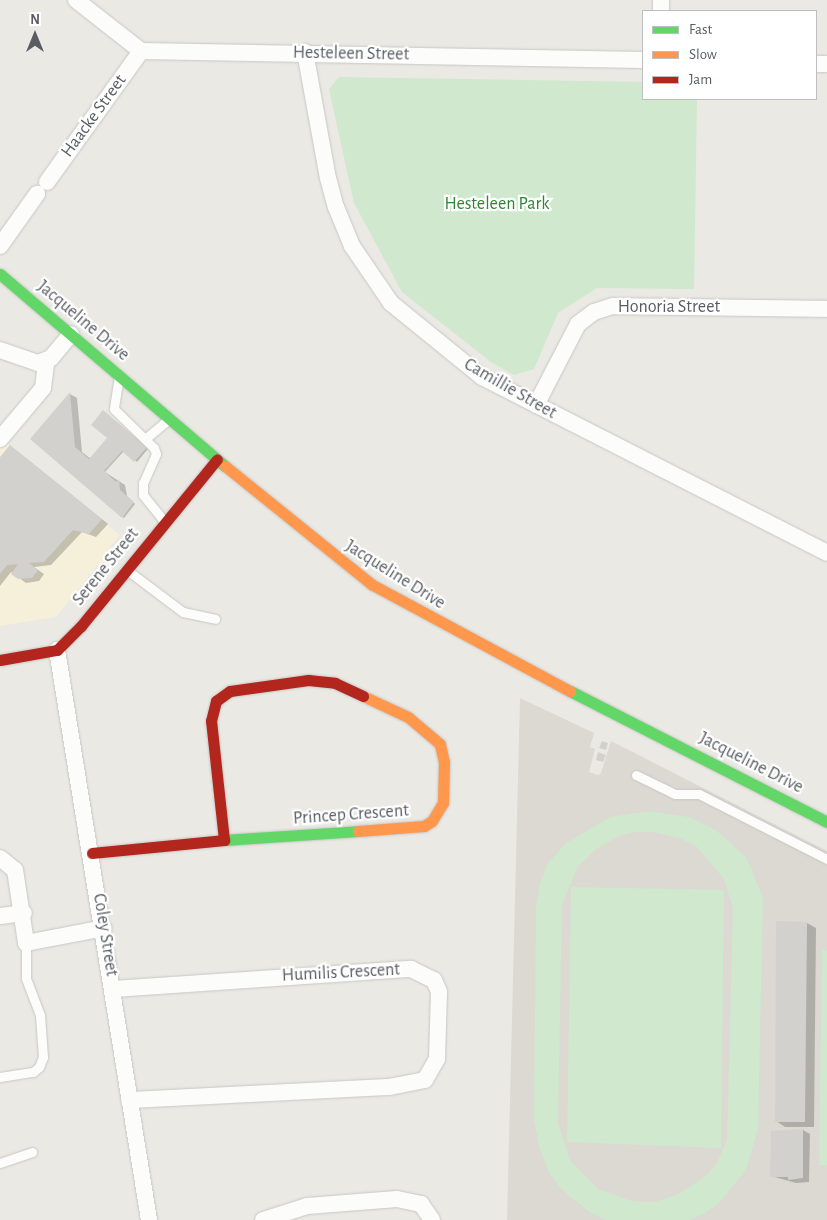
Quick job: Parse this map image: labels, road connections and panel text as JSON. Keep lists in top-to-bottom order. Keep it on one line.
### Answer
{"streets":{"street":["Hesteleen Street","Haacke Street","Honoria Street","Jacqueline Drive","Camillie Street","Serene Street","Princep Crescent","Coley Street","Humilis Crescent"]},"crossings":[["Hesteleen Street","Haacke Street"],["Hesteleen Street","Camillie Street"],["Honoria Street","Camillie Street"],["Jacqueline Drive","Serene Street"],["Serene Street","Coley Street"],["Princep Crescent","Coley Street"],["Coley Street","Humilis Crescent"]],"parks":["Hesteleen Park"],"legend":["Fast","Slow","Jam"],"north":"top"}
